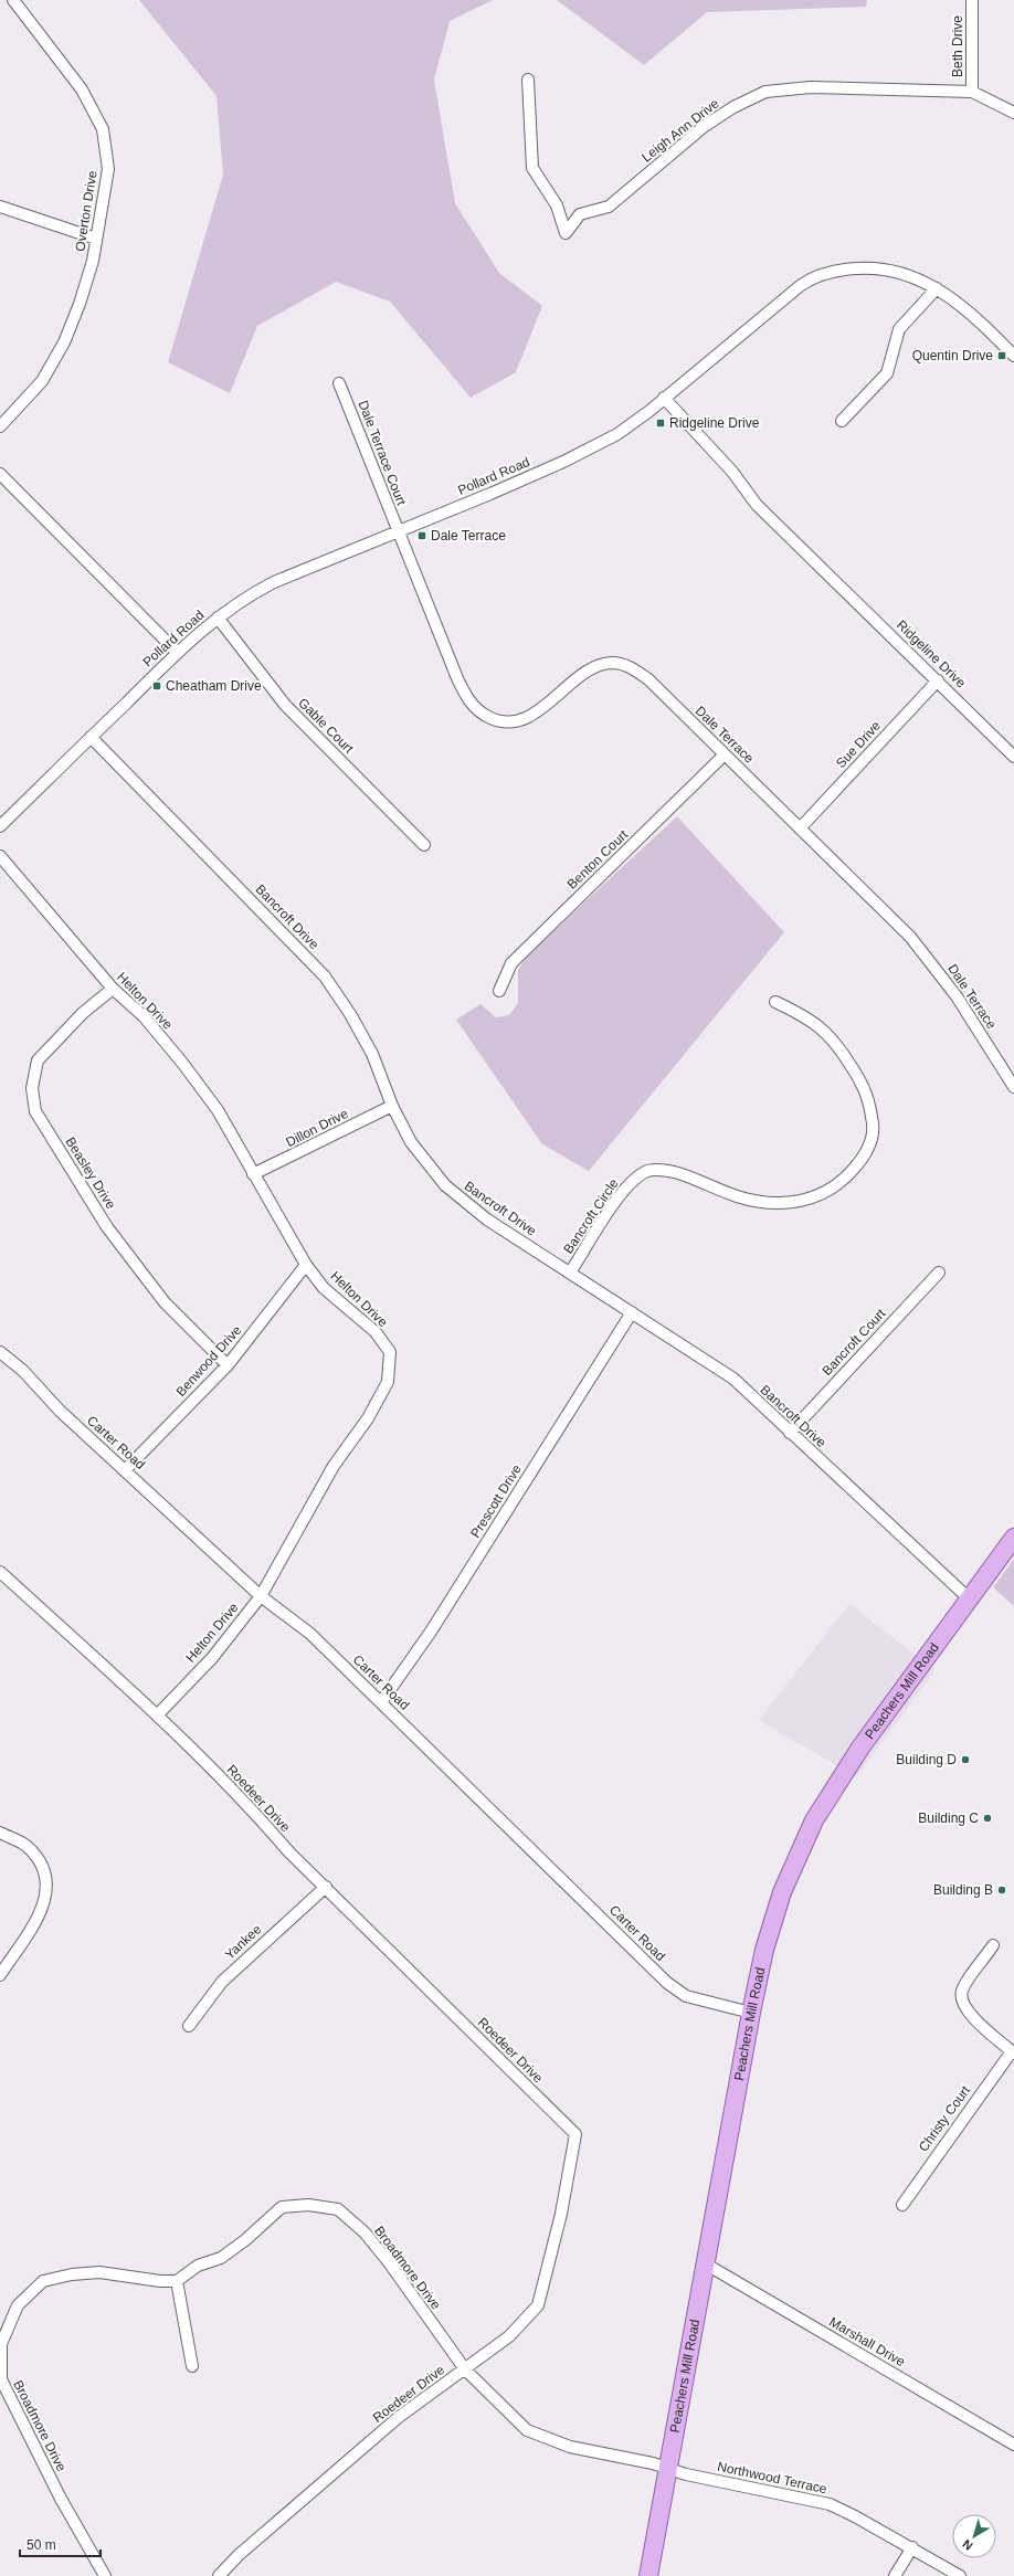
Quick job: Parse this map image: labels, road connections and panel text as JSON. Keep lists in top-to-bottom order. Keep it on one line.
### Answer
{"streets":{"main road":["Peachers Mill Road"],"street":["Beth Drive","Leigh Ann Drive","Overton Drive","Dale Terrace Court","Pollard Road","Ridgeline Drive","Gable Court","Dale Terrace","Sue Drive","Benton Court","Bancroft Drive","Helton Drive","Dillon Drive","Beasley Drive","Bancroft Circle","Bancroft Court","Benwood Drive","Carter Road","Prescott Drive","Roedeer Drive","Yankee","Christy Court","Broadmore Drive","Marshall Drive","Northwood Terrace"]},"crossings":[["Beth Drive","Leigh Ann Drive"],["Dale Terrace Court","Pollard Road"],["Dale Terrace Court","Dale Terrace"],["Pollard Road","Ridgeline Drive"],["Pollard Road","Gable Court"],["Pollard Road","Dale Terrace"],["Pollard Road","Bancroft Drive"],["Ridgeline Drive","Sue Drive"],["Dale Terrace","Sue Drive"],["Dale Terrace","Benton Court"],["Bancroft Drive","Dillon Drive"],["Bancroft Drive","Bancroft Circle"],["Bancroft Drive","Bancroft Court"],["Bancroft Drive","Prescott Drive"],["Bancroft Drive","Peachers Mill Road"],["Helton Drive","Dillon Drive"],["Helton Drive","Beasley Drive"],["Helton Drive","Benwood Drive"],["Helton Drive","Carter Road"],["Helton Drive","Roedeer Drive"],["Beasley Drive","Benwood Drive"],["Benwood Drive","Carter Road"],["Carter Road","Prescott Drive"],["Carter Road","Peachers Mill Road"],["Peachers Mill Road","Broadmore Drive"],["Peachers Mill Road","Marshall Drive"],["Peachers Mill Road","Northwood Terrace"],["Roedeer Drive","Yankee"],["Roedeer Drive","Broadmore Drive"],["Broadmore Drive","Northwood Terrace"]],"places":{"transit":["Quentin Drive","Ridgeline Drive","Dale Terrace","Cheatham Drive"],"other":["Building D","Building C","Building B"]},"scale_bar":"50 m","north":"bottom left"}
